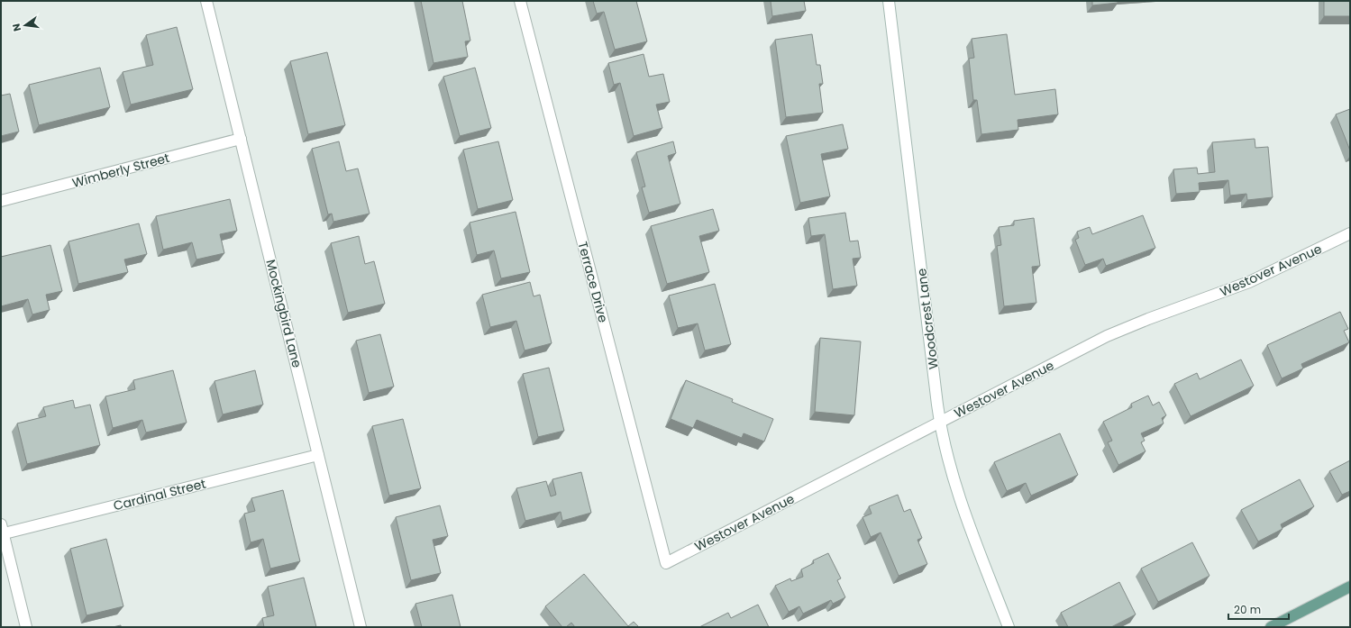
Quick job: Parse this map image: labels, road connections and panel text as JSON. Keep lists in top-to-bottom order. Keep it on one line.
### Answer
{"streets":{"street":["Wimberly Street","Westover Avenue","Terrace Drive","Mockingbird Lane","Woodcrest Lane","Cardinal Street"]},"crossings":[["Wimberly Street","Mockingbird Lane"],["Westover Avenue","Terrace Drive"],["Westover Avenue","Woodcrest Lane"],["Mockingbird Lane","Cardinal Street"]],"scale_bar":"20 m","north":"left"}
